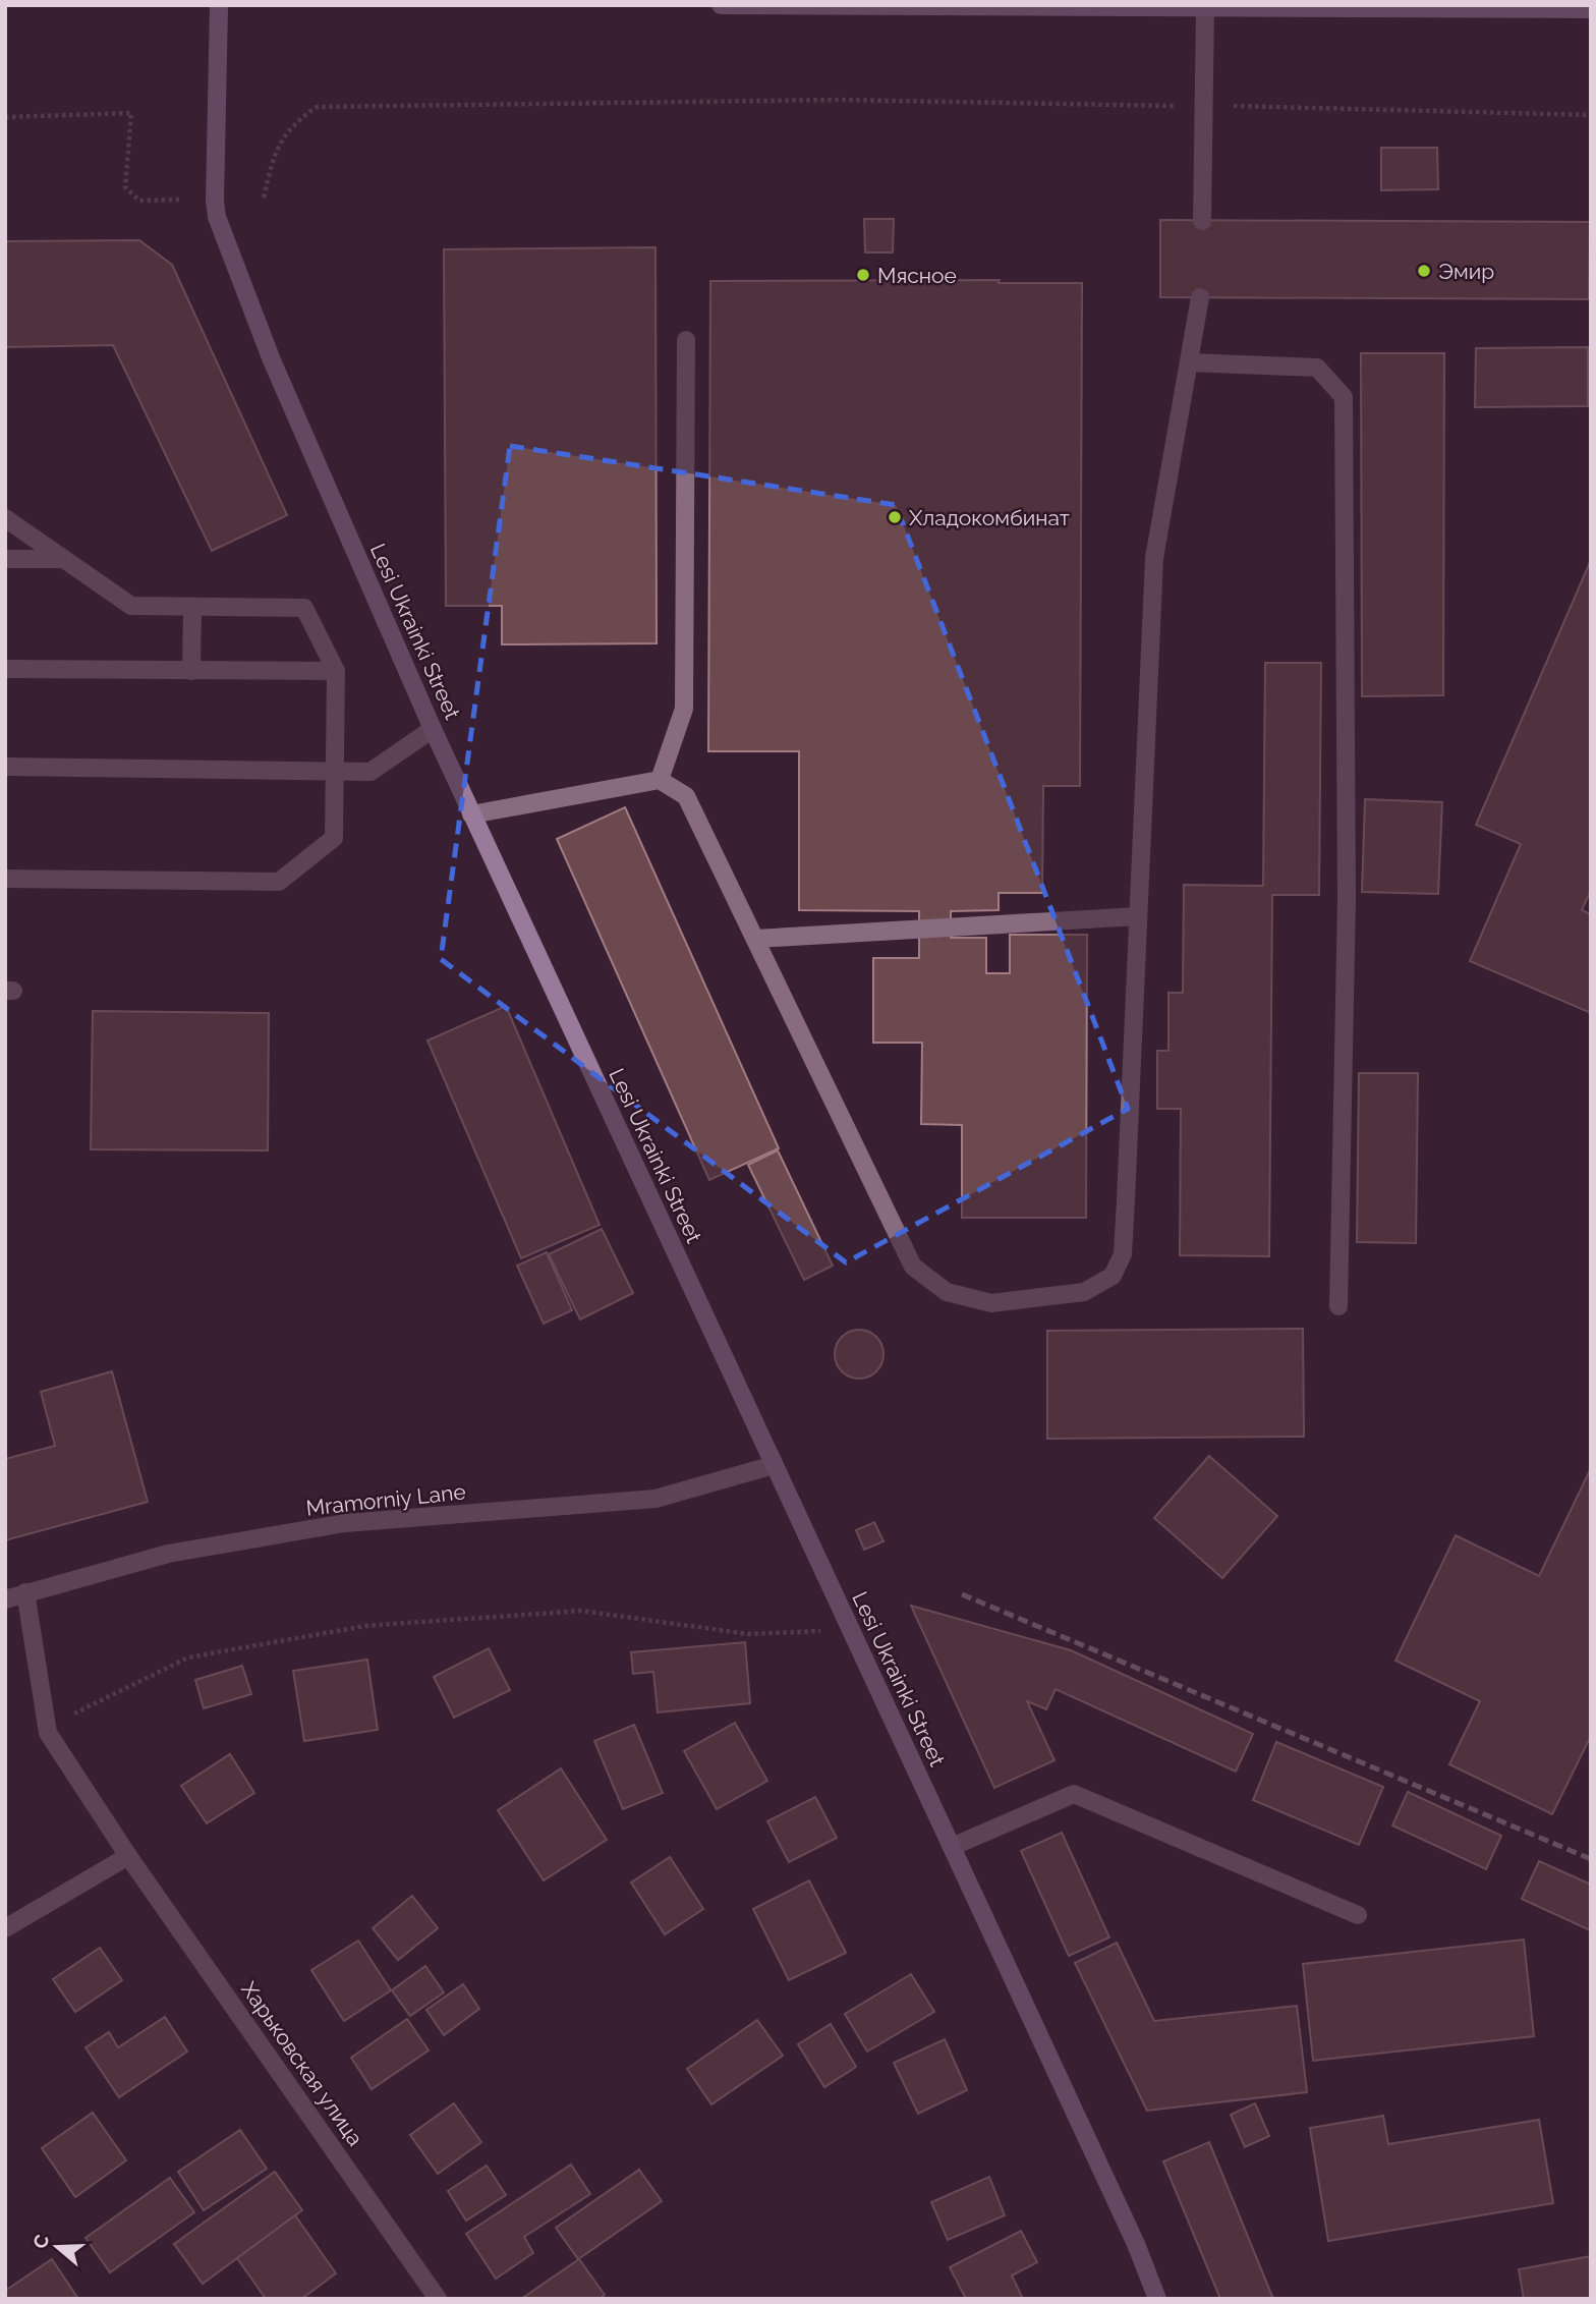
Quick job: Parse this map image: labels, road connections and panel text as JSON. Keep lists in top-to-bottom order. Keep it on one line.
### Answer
{"streets":{"main road":["Lesi Ukrainki Street"],"street":["Mramorniy Lane","Харьковская улица"]},"crossings":[["Lesi Ukrainki Street","Mramorniy Lane"]],"places":["Эмир","Мясное","Хладокомбинат"],"north":"left"}
